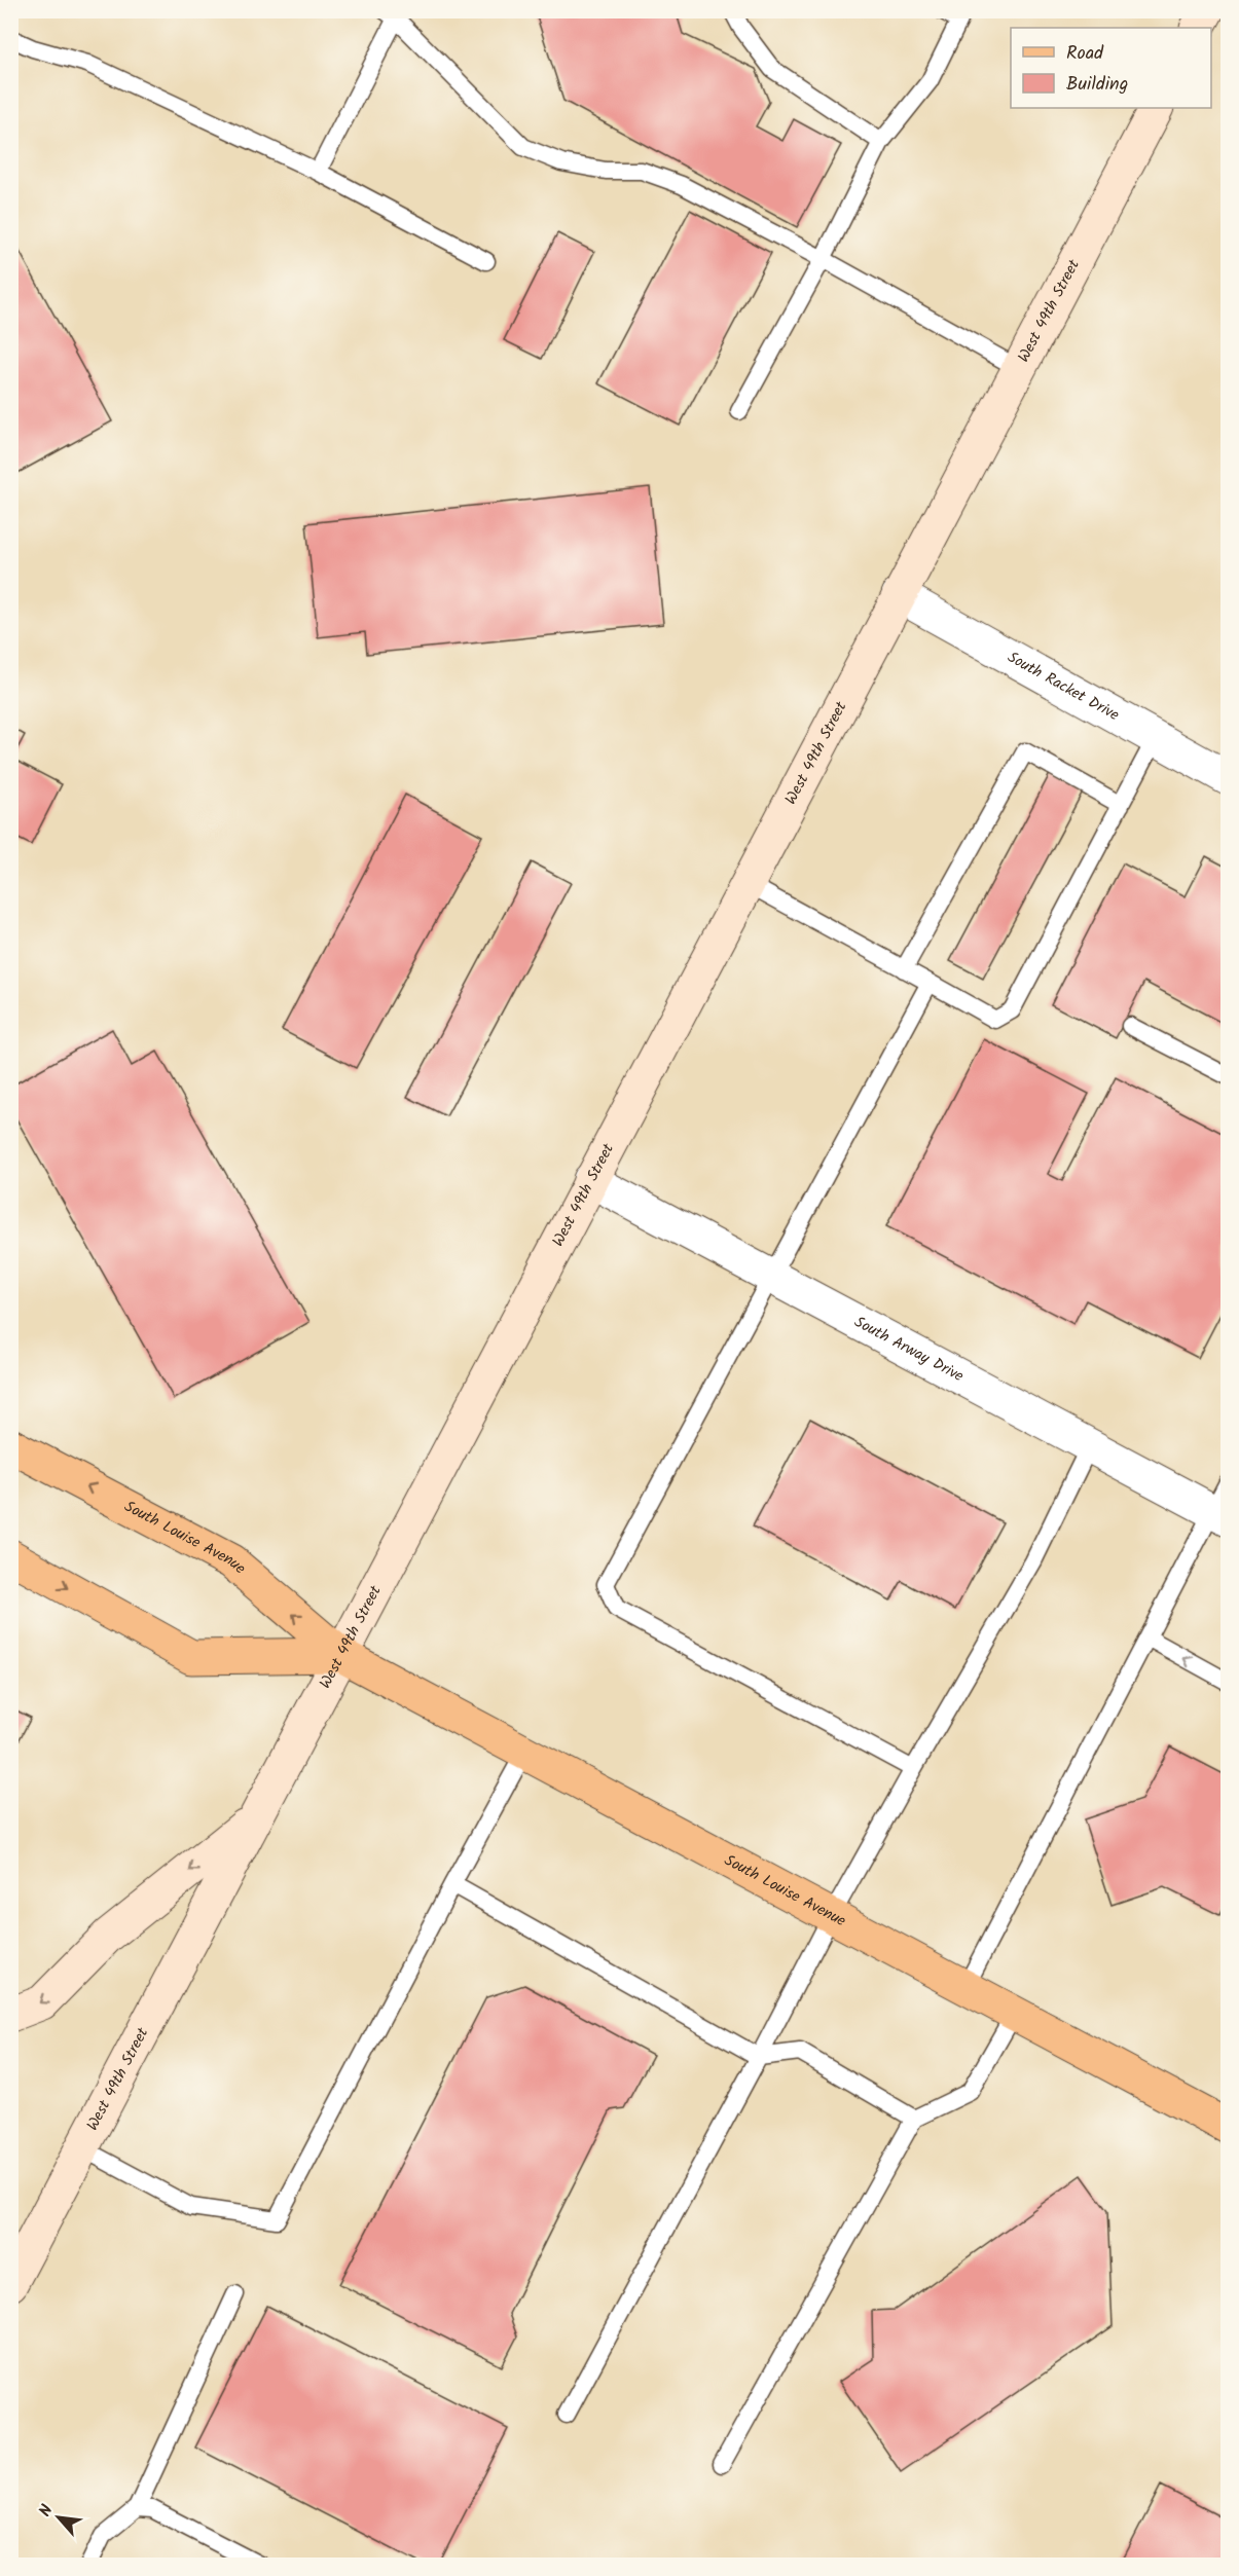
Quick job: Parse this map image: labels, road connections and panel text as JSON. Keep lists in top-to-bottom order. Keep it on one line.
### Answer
{"streets":{"main road":["West 49th Street","South Louise Avenue"],"street":["South Racket Drive","South Arway Drive"]},"crossings":[["West 49th Street","South Racket Drive"],["West 49th Street","South Arway Drive"],["West 49th Street","South Louise Avenue"]],"legend":["Road","Building"],"north":"top left"}
